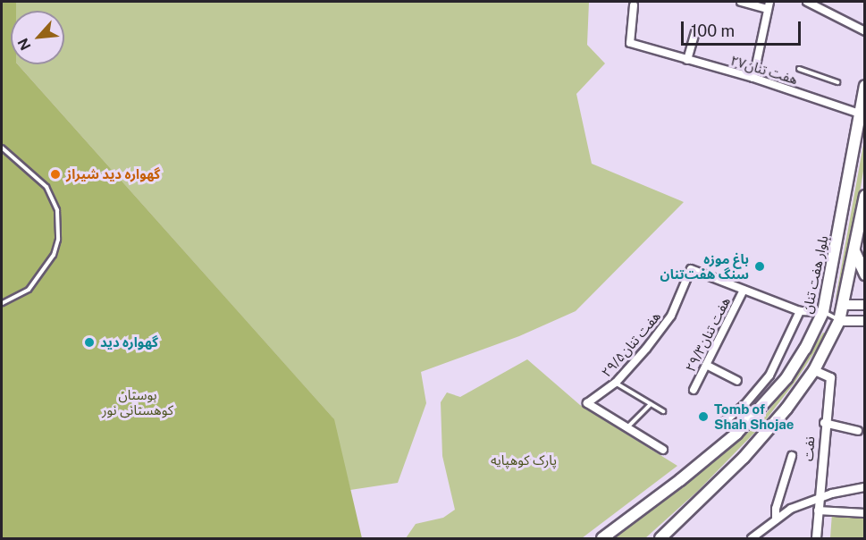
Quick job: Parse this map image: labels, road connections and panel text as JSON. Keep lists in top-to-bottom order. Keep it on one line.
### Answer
{"streets":{"main road":["بلوار هفت تنان"],"street":["هفت تنان۲۷","۲۹/۳هفت تنان","۲۹/۵هفت تنان","نفت"]},"crossings":[["هفت تنان۲۷","بلوار هفت تنان"],["۲۹/۳هفت تنان","۲۹/۵هفت تنان"]],"parks":["بوستان کوهستانی نور","پارک کوهپایه"],"places":["گهواره دید شیراز","باغ‌ موزه سنگ هفت‌تنان","گهواره دید","Tomb of Shah Shojae"],"scale_bar":"100 m","north":"bottom left"}
